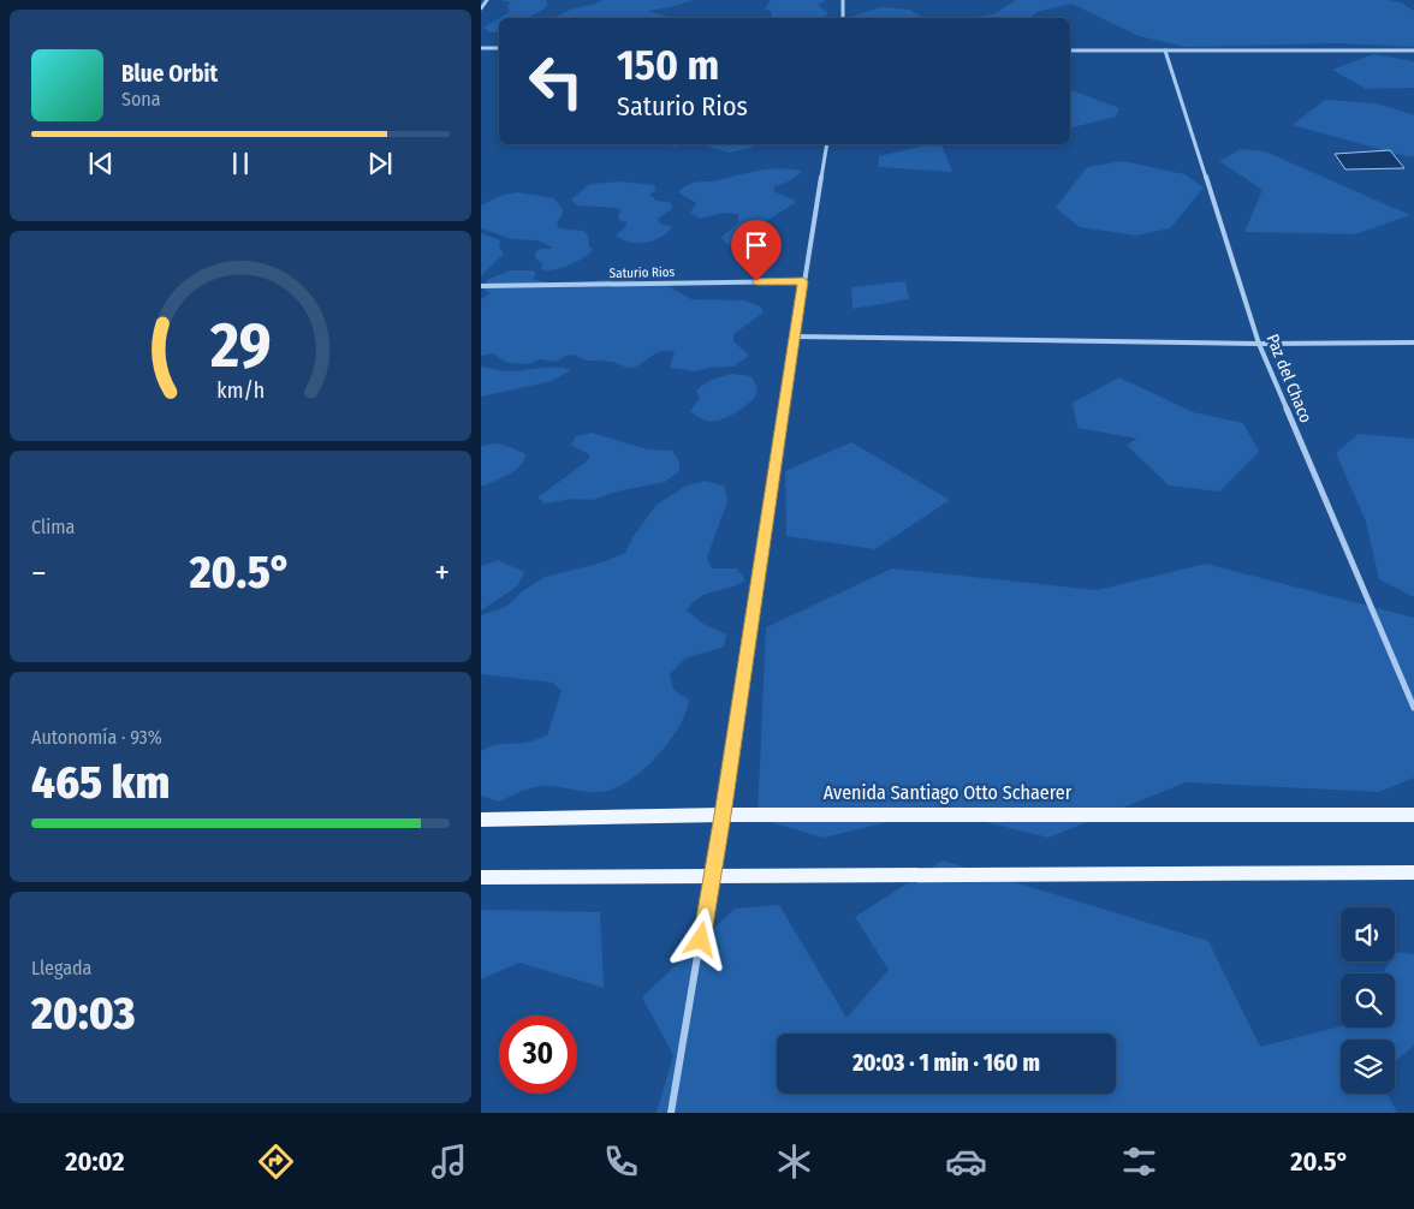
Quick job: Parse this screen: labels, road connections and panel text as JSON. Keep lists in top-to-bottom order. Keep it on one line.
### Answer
{"streets":{"main road":["Avenida Santiago Otto Schaerer"],"street":["Saturio Rios","Paz del Chaco"]},"page":{"turn":["150 m","Saturio Rios"],"song":["Blue Orbit","Sona"],"tile":["Clima",["Autonomía · 93%","465 km"],["Llegada","20:03"]],"heat":["−","20.5°","+"],"limit":"30","trip":"20:03 · 1 min · 160 m","tabs":["20:02","20.5°"],"gauge":["29","km/h"]}}
